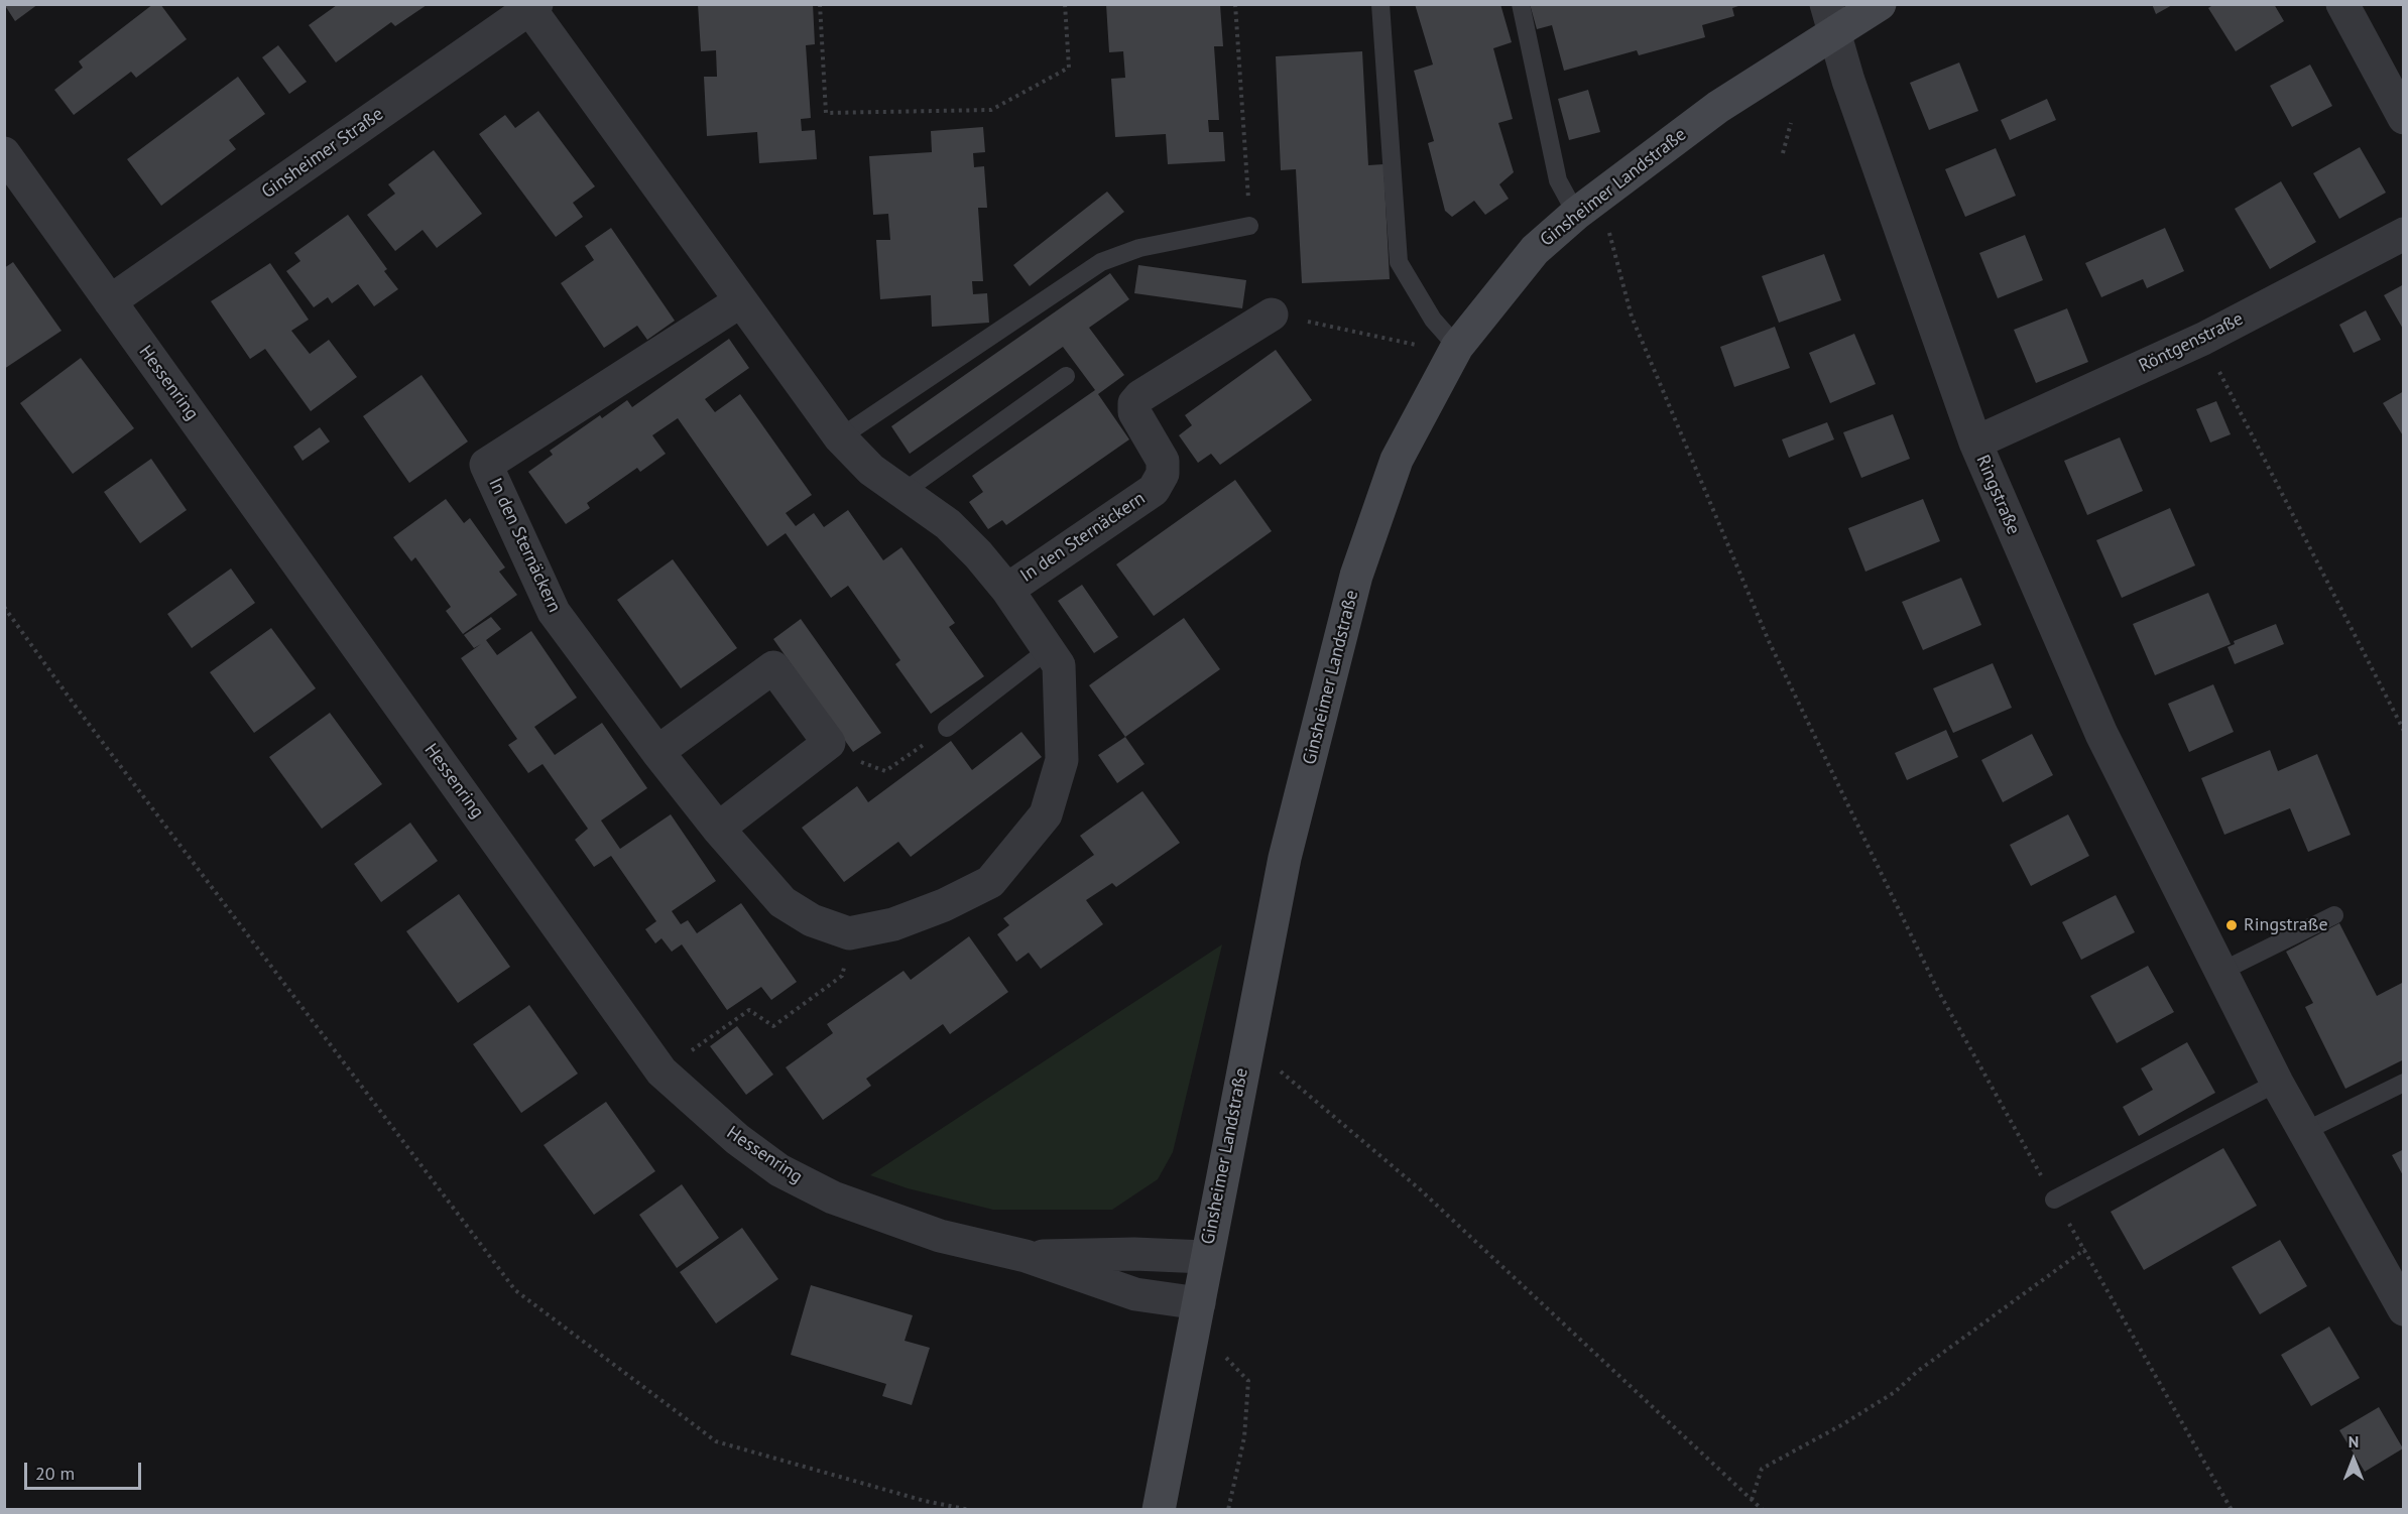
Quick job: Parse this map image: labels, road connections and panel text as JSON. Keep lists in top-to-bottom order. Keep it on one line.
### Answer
{"streets":{"main road":["Ginsheimer Landstraße"],"street":["Ginsheimer Straße","Röntgenstraße","Hessenring","Ringstraße","In den Sternäckern"]},"crossings":[["Ginsheimer Straße","Hessenring"],["Ginsheimer Straße","In den Sternäckern"],["Ginsheimer Landstraße","Hessenring"],["Ginsheimer Landstraße","Ringstraße"],["Röntgenstraße","Ringstraße"]],"places":["Ringstraße"],"scale_bar":"20 m","north":"top"}
